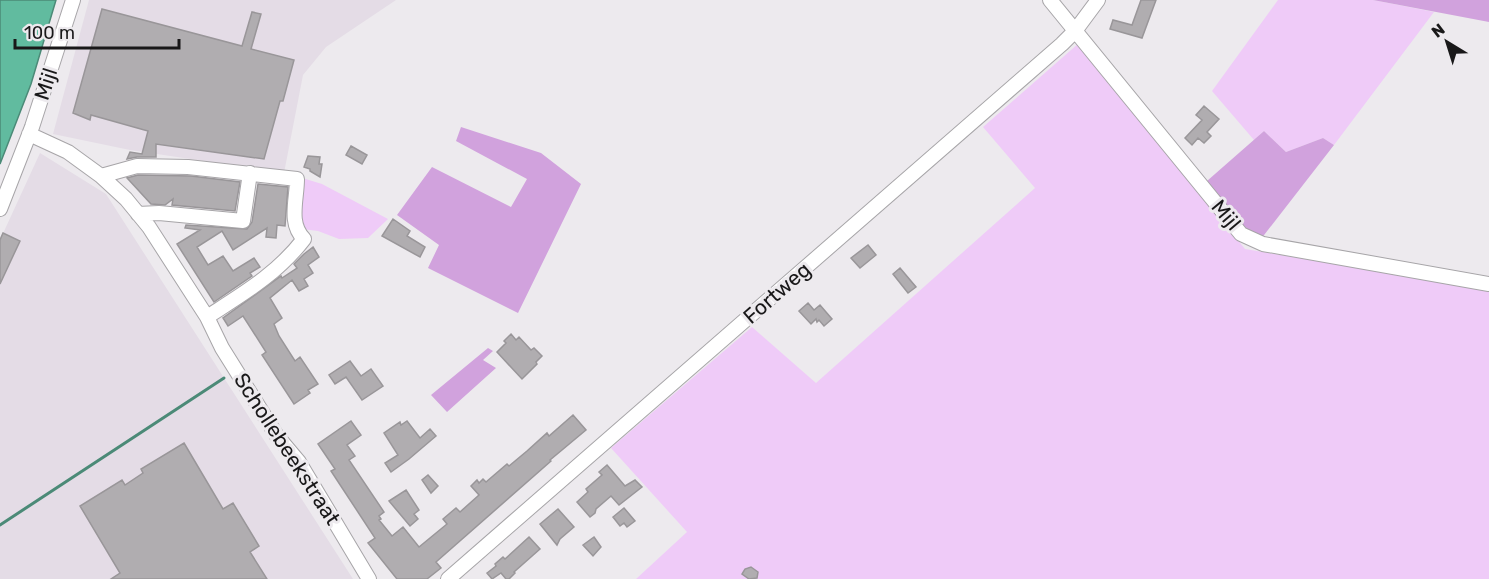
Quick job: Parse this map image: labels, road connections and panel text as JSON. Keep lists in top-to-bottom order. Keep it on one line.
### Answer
{"streets":{"street":["Mijl","Fortweg","Schollebeekstraat"]},"crossings":[["Mijl","Fortweg"],["Mijl","Schollebeekstraat"]],"scale_bar":"100 m","north":"top left"}
